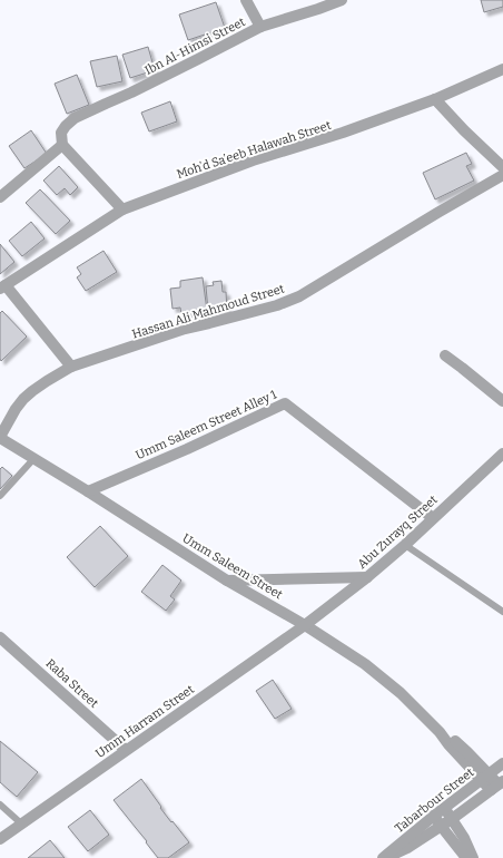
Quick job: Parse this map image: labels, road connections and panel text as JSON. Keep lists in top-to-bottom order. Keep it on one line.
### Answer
{"streets":{"street":["Ibn Al-Himsi Street","Moh’d Sa’eeb Halawah Street","Hassan Ali Mahmoud Street","Umm Saleem Street Alley 1","Abu Zurayq Street","Umm Saleem Street","Raba Street","Umm Harram Street","Tabarbour Street"]},"crossings":[["Hassan Ali Mahmoud Street","Umm Saleem Street"],["Umm Saleem Street Alley 1","Abu Zurayq Street"],["Umm Saleem Street Alley 1","Umm Saleem Street"],["Abu Zurayq Street","Umm Saleem Street"],["Abu Zurayq Street","Umm Harram Street"],["Umm Saleem Street","Umm Harram Street"],["Umm Saleem Street","Tabarbour Street"],["Raba Street","Umm Harram Street"]]}
